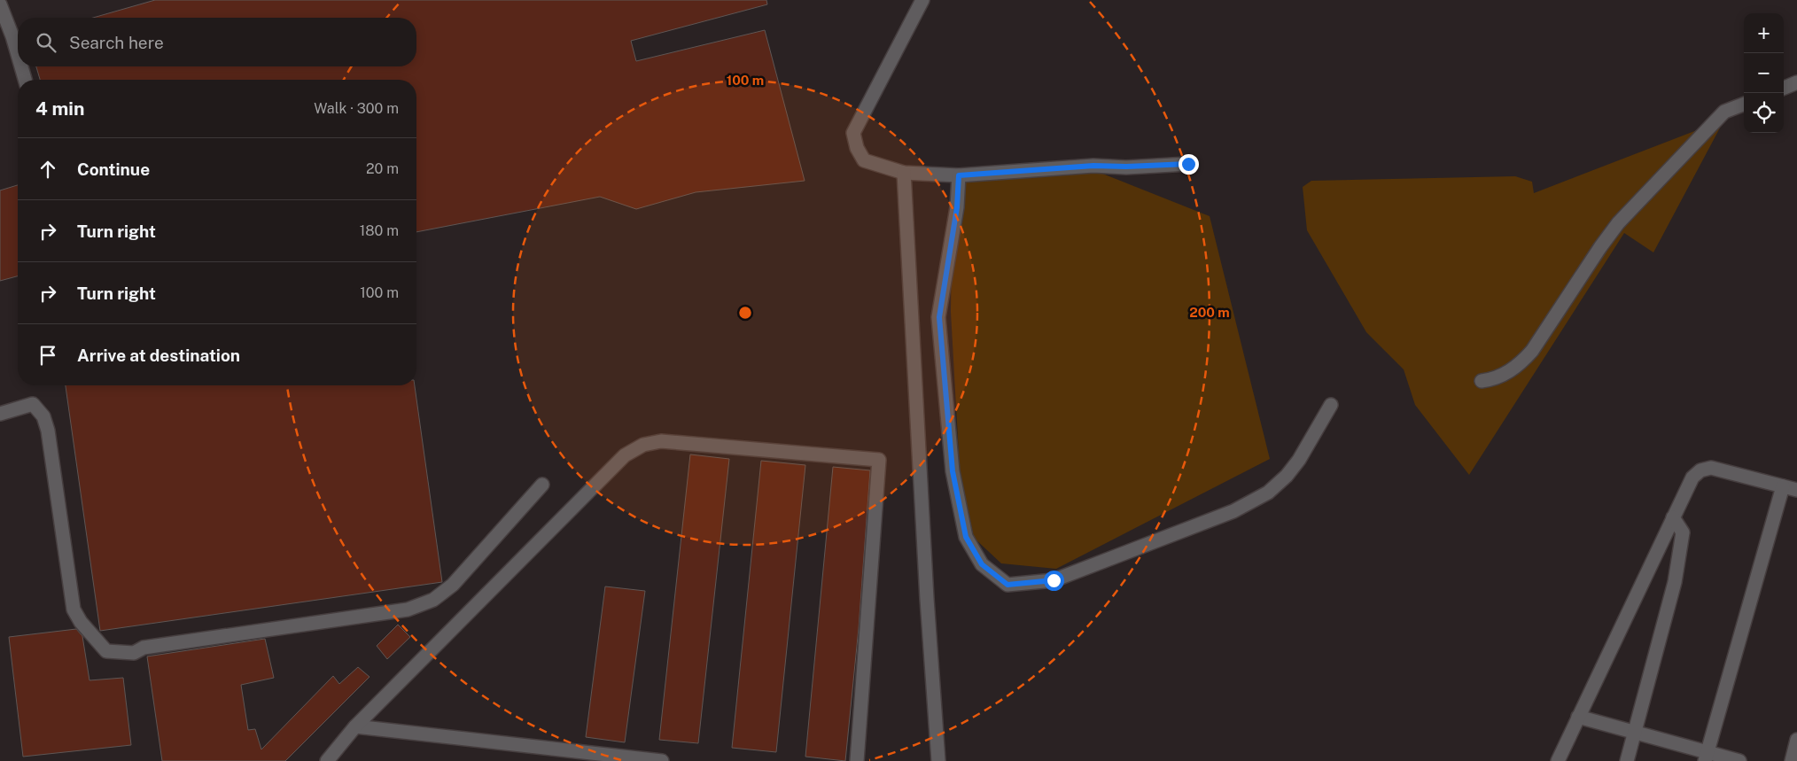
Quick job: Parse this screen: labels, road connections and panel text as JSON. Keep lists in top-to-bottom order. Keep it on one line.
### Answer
{"page":{"map_buttons":["+","−"],"search":"Search here","heading":["4 min","Walk · 300 m"],"list":[["Continue","20 m"],["Turn right","180 m"],["Turn right","100 m"],"Arrive at destination"]},"rings":["100 m","200 m"]}
